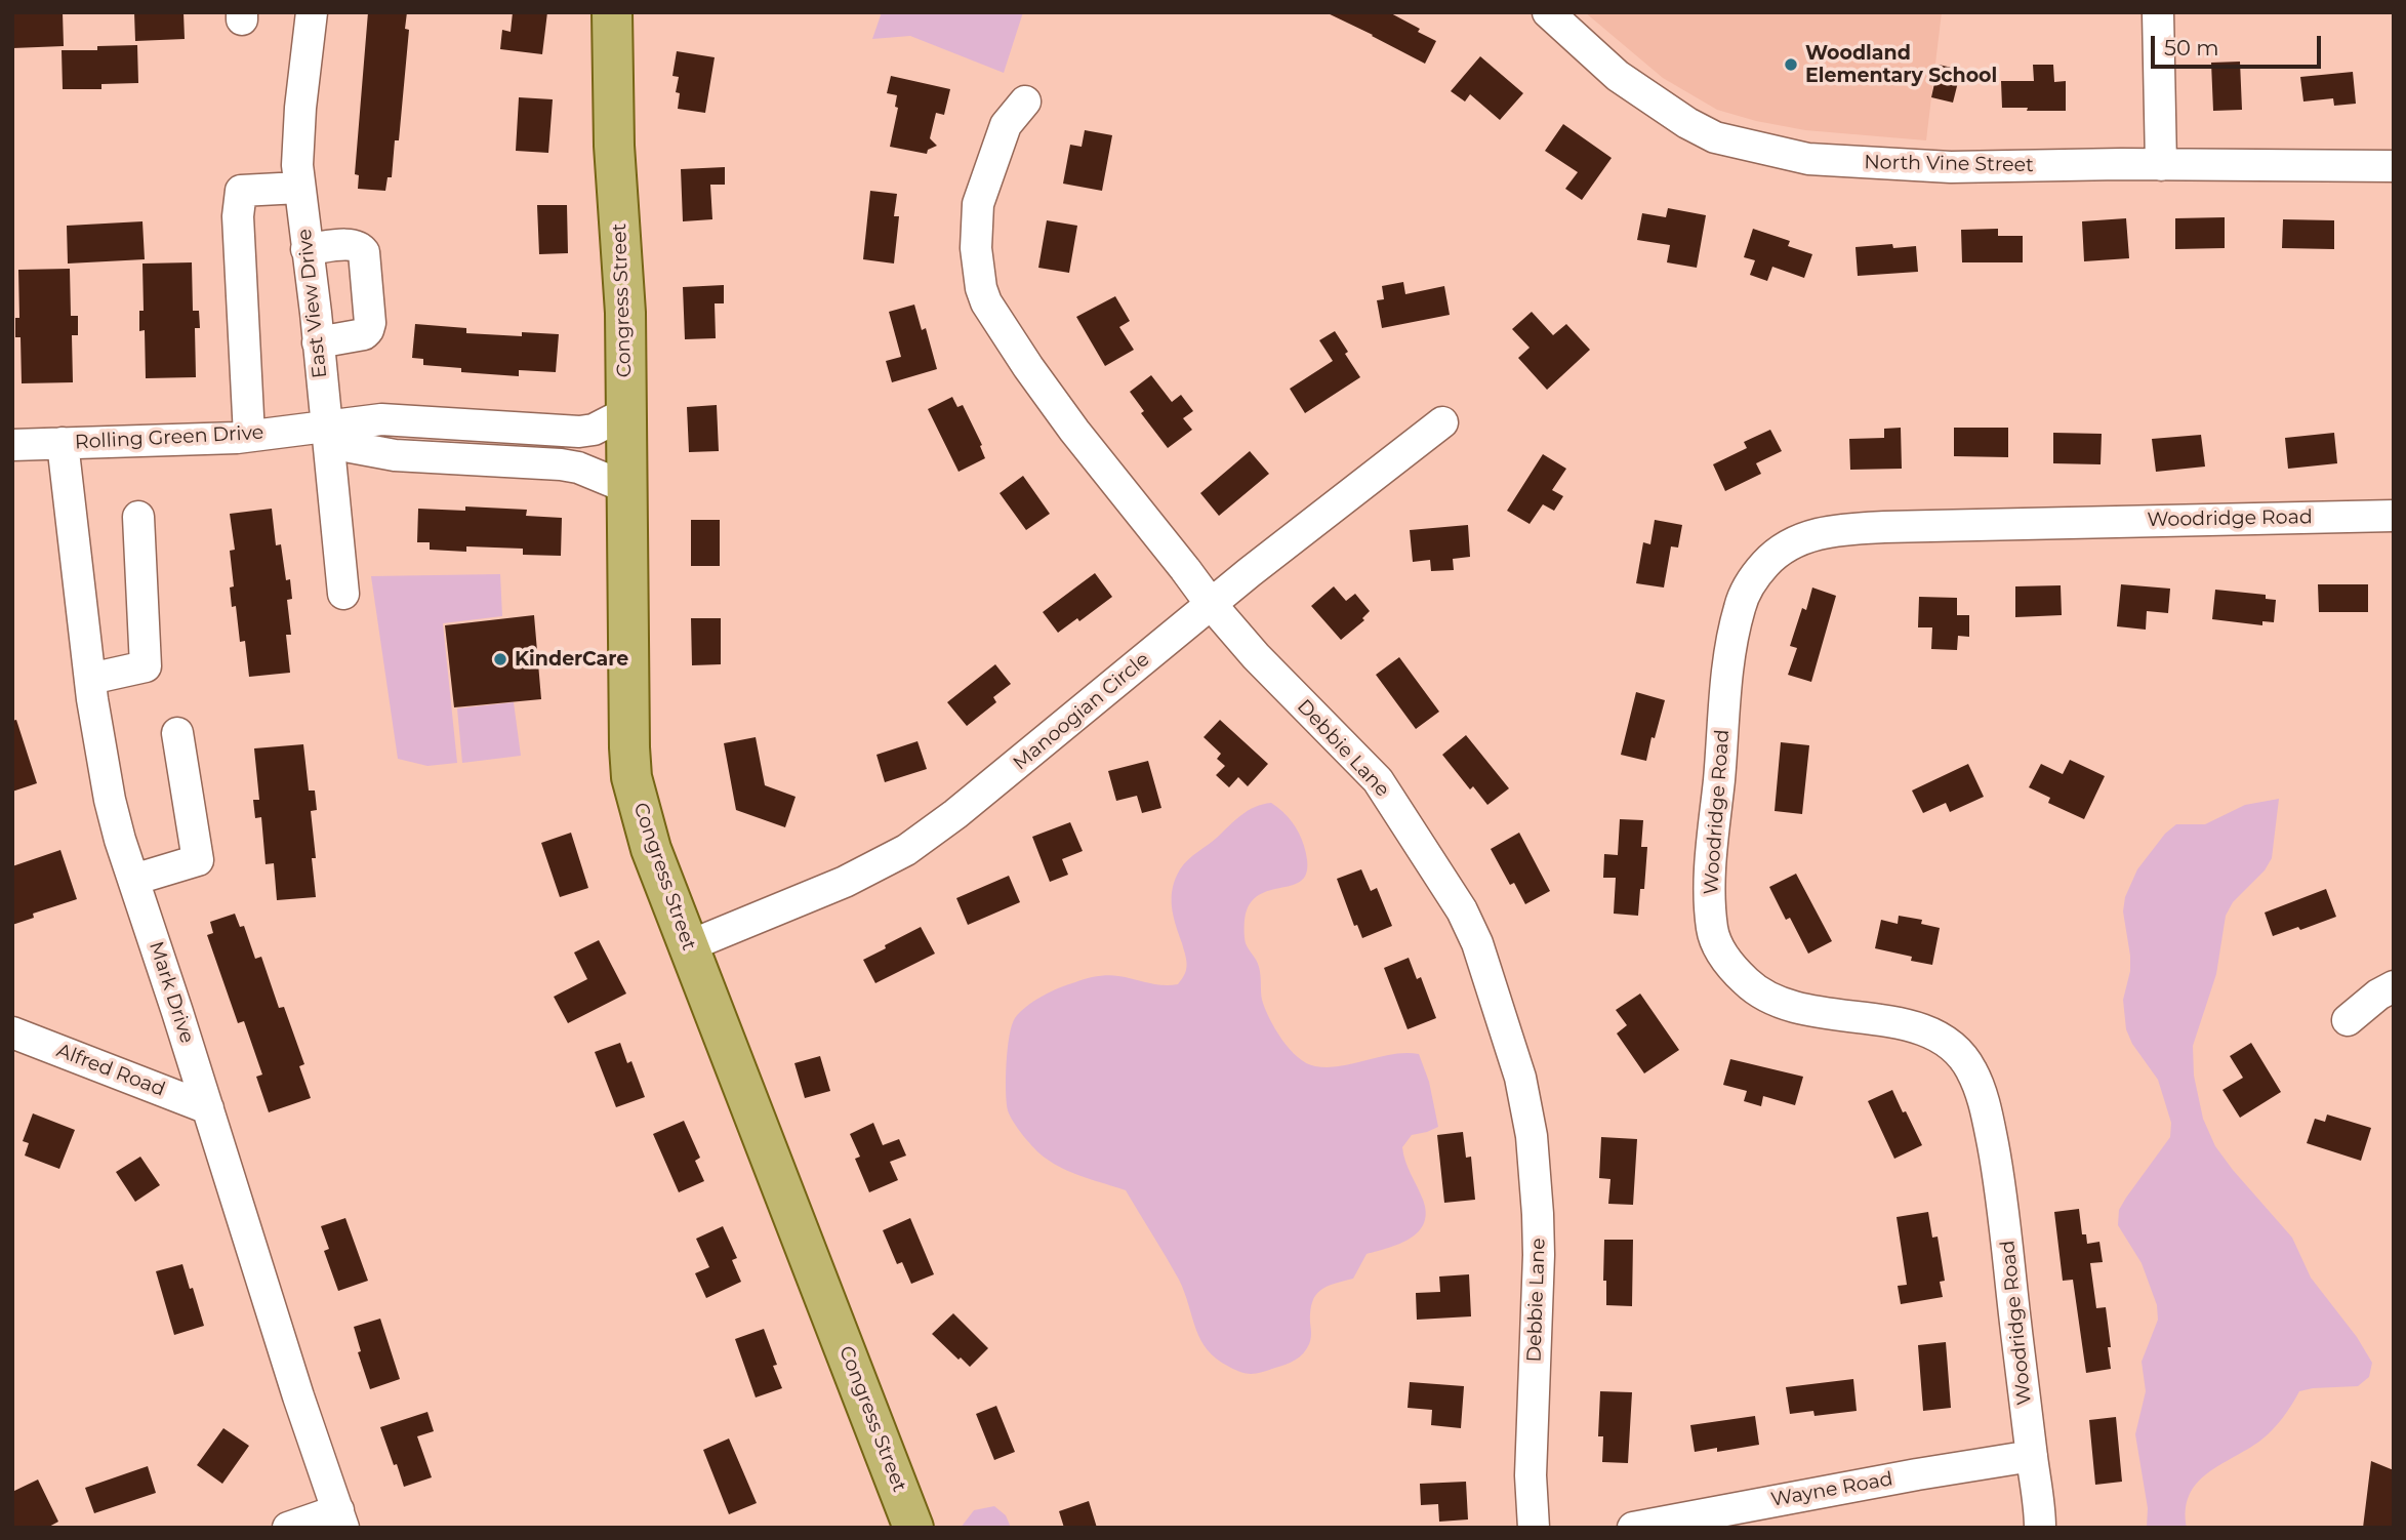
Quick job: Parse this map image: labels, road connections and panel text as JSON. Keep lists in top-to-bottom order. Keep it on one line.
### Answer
{"streets":{"main road":["Congress Street"],"street":["North Vine Street","East View Drive","Rolling Green Drive","Woodridge Road","Manoogian Circle","Debbie Lane","Mark Drive","Alfred Road","Wayne Road"]},"crossings":[["Congress Street","Rolling Green Drive"],["Congress Street","Manoogian Circle"],["East View Drive","Rolling Green Drive"],["Rolling Green Drive","Mark Drive"],["Woodridge Road","Wayne Road"],["Manoogian Circle","Debbie Lane"],["Mark Drive","Alfred Road"]],"places":["Woodland Elementary School","KinderCare"],"scale_bar":"50 m"}
